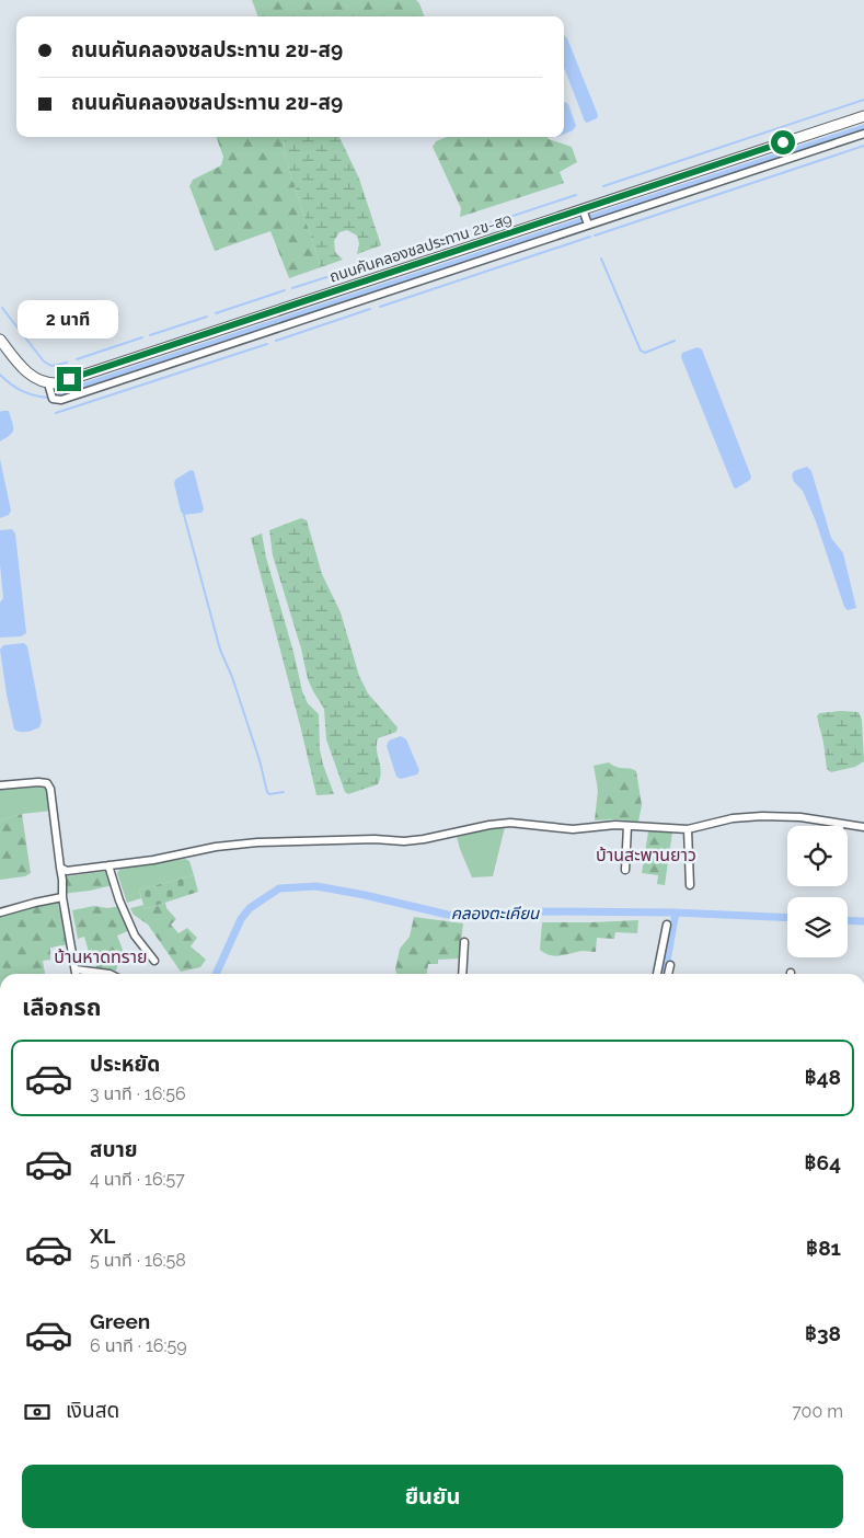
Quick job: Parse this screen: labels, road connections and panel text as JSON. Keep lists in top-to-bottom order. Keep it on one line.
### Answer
{"streets":{"street":["ถนนคันคลองชลประทาน 2ข-ส9"]},"districts":["บ้านสะพานยาว","บ้านหาดทราย"],"water":["คลองตะเคียน"],"page":{"banner":["ถนนคันคลองชลประทาน 2ข-ส9","ถนนคันคลองชลประทาน 2ข-ส9"],"bubble":"2 นาที","heading":"เลือกรถ","list":[{"name":"ประหยัด","note":"3 นาที · 16:56","value":"฿48"},{"name":"สบาย","note":"4 นาที · 16:57","value":"฿64"},{"name":"XL","note":"5 นาที · 16:58","value":"฿81"},{"name":"Green","note":"6 นาที · 16:59","value":"฿38"}],"pay":["เงินสด","700 m"],"buttons":"ยืนยัน"}}
